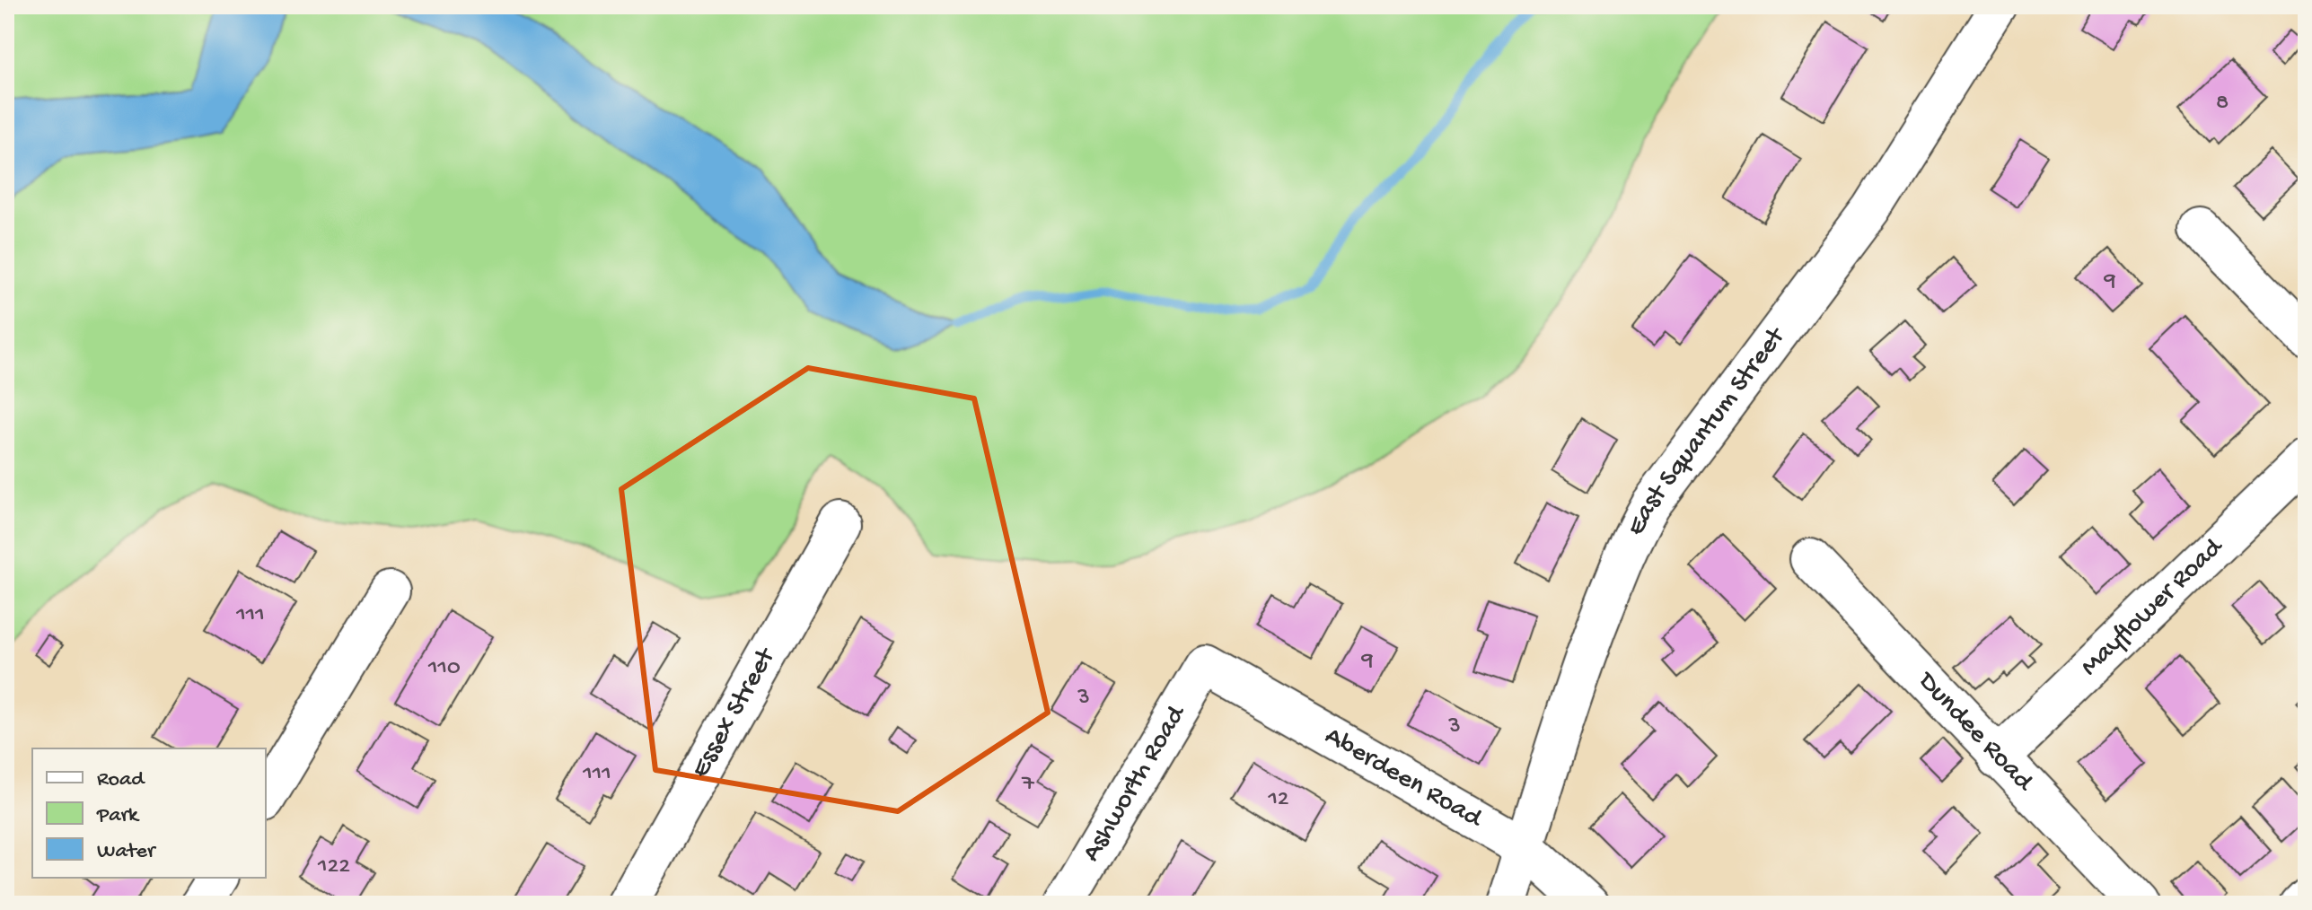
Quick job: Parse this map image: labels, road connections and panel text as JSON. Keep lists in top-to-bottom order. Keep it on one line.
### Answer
{"streets":{"street":["East Squantum Street","Mayflower Road","Essex Street","Dundee Road","Aberdeen Road","Ashworth Road"]},"crossings":[["East Squantum Street","Aberdeen Road"],["Mayflower Road","Dundee Road"],["Aberdeen Road","Ashworth Road"]],"house_numbers":["8","9","111","9","110","3","3","111","7","12","122"],"legend":["Road","Park","Water"]}
